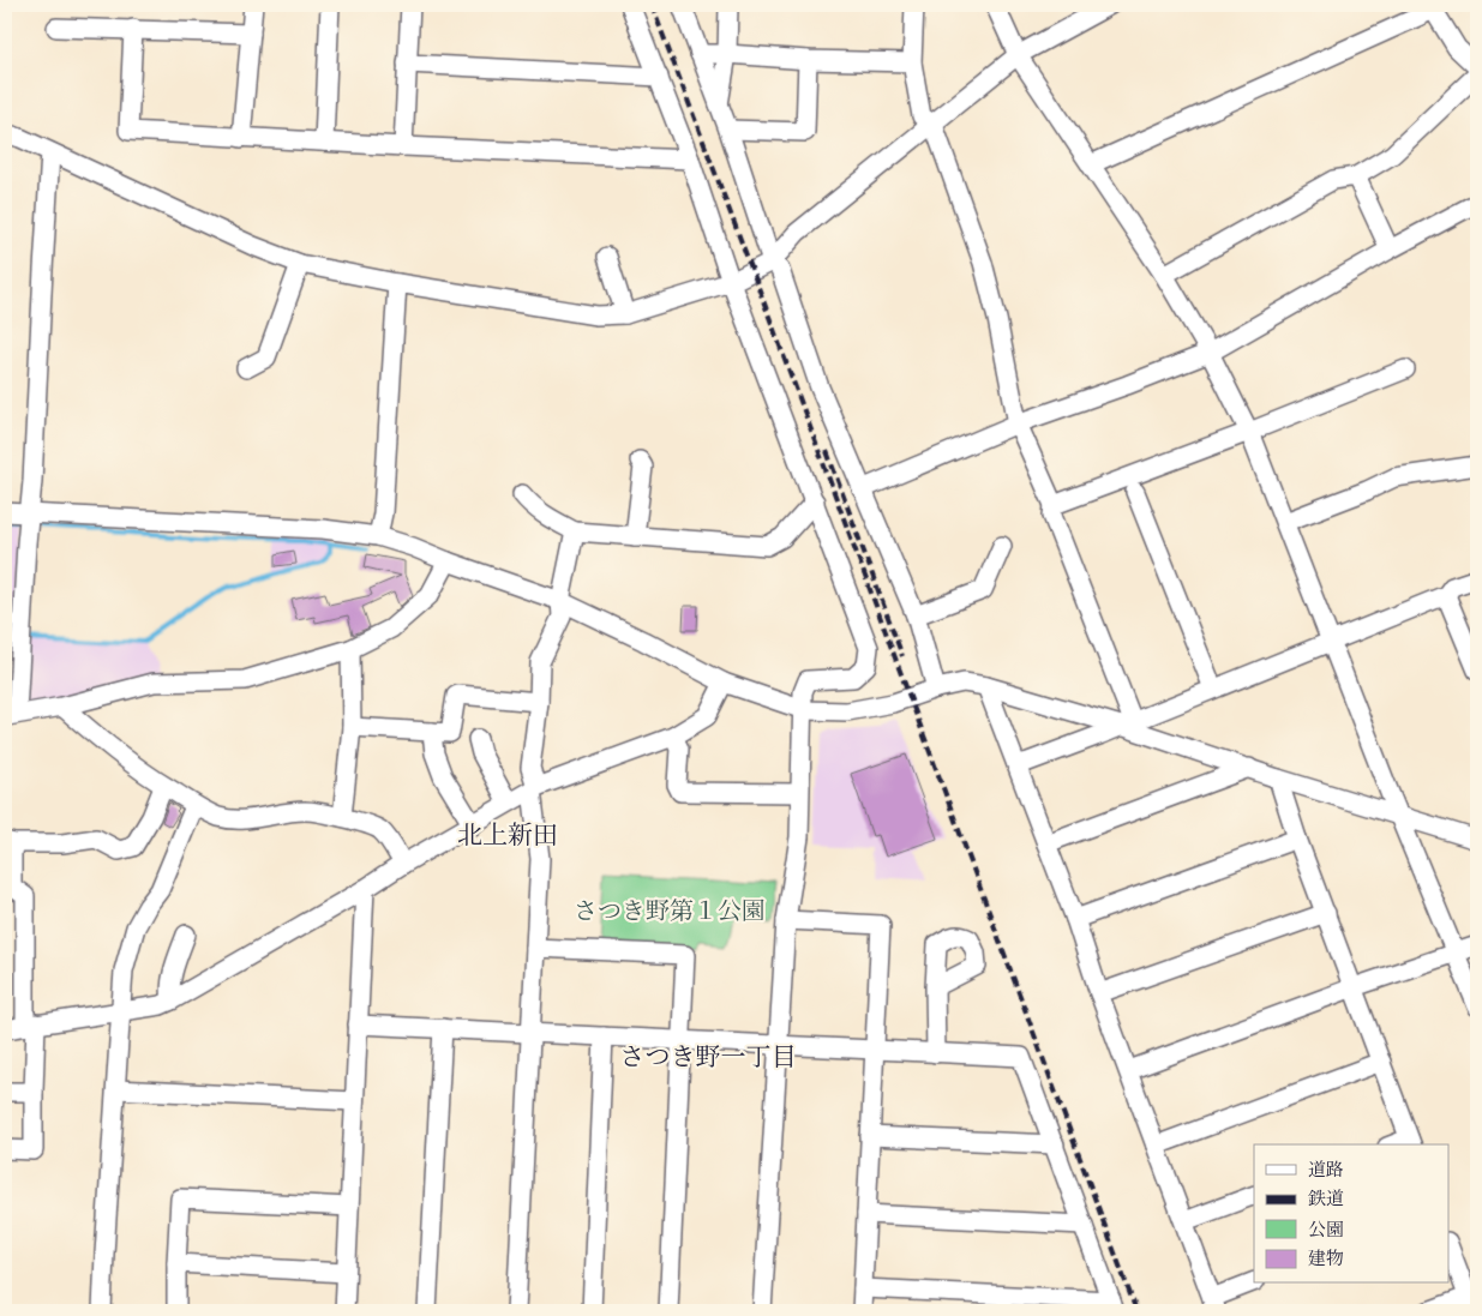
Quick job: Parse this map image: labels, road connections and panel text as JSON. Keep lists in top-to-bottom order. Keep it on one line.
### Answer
{"districts":["北上新田","さつき野一丁目"],"parks":["さつき野第１公園"],"legend":["道路","鉄道","公園","建物"]}
